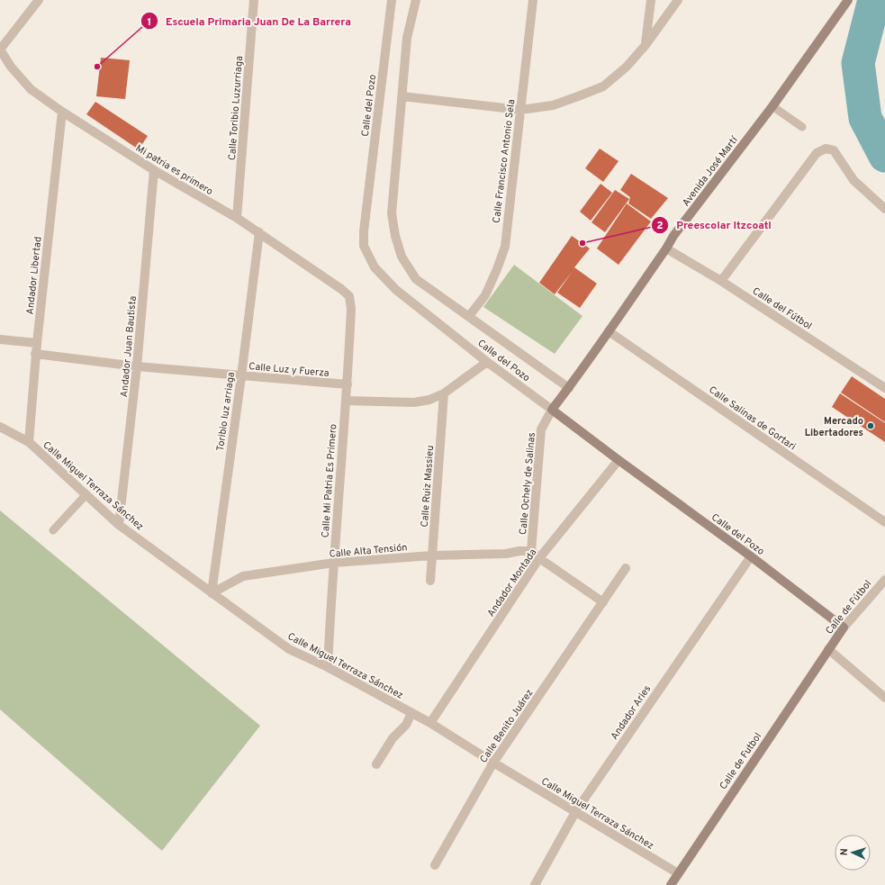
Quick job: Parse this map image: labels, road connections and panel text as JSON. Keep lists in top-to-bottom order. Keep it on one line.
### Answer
{"streets":{"main road":["Calle del Pozo","Avenida José Martí","Calle de Fútbol","Calle de Futbol"],"street":["Calle Toribio Luzurriaga","Calle Francisco Antonio Sela","Mi patria es primero","Andador Libertad","Calle del Fútbol","Andador Juan Bautista","Calle Luz y Fuerza","Toribio luz arriaga","Calle Salinas de Gortari","Calle Mi Patria Es Primero","Calle Ochely de Salinas","Calle Miguel Terraza Sánchez","Calle Ruiz Massieu","Calle Alta Tensión","Andador Montada","Andador Aries","Calle Benito Juárez"]},"crossings":[["Calle del Pozo","Avenida José Martí"],["Calle del Pozo","Calle Ochely de Salinas"],["Calle del Pozo","Andador Montada"],["Calle del Pozo","Calle de Fútbol"],["Calle del Pozo","Andador Aries"],["Calle Toribio Luzurriaga","Mi patria es primero"],["Mi patria es primero","Andador Libertad"],["Mi patria es primero","Andador Juan Bautista"],["Mi patria es primero","Toribio luz arriaga"],["Mi patria es primero","Calle Mi Patria Es Primero"],["Avenida José Martí","Calle del Fútbol"],["Avenida José Martí","Calle Salinas de Gortari"],["Avenida José Martí","Calle Ochely de Salinas"],["Andador Libertad","Calle Luz y Fuerza"],["Andador Libertad","Calle Miguel Terraza Sánchez"],["Andador Juan Bautista","Calle Luz y Fuerza"],["Andador Juan Bautista","Calle Miguel Terraza Sánchez"],["Calle Luz y Fuerza","Toribio luz arriaga"],["Calle Luz y Fuerza","Calle Mi Patria Es Primero"],["Toribio luz arriaga","Calle Miguel Terraza Sánchez"],["Toribio luz arriaga","Calle Alta Tensión"],["Calle Mi Patria Es Primero","Calle Miguel Terraza Sánchez"],["Calle Mi Patria Es Primero","Calle Alta Tensión"],["Calle Ochely de Salinas","Calle Alta Tensión"],["Calle Miguel Terraza Sánchez","Calle Alta Tensión"],["Calle Miguel Terraza Sánchez","Andador Montada"],["Calle Miguel Terraza Sánchez","Andador Aries"],["Calle Miguel Terraza Sánchez","Calle Benito Juárez"],["Calle Miguel Terraza Sánchez","Calle de Futbol"],["Calle Ruiz Massieu","Calle Alta Tensión"],["Calle de Fútbol","Calle de Futbol"]],"places":["Escuela Primaria Juan De La Barrera","Preescolar Itzcoatl","Mercado Libertadores"],"north":"left"}
